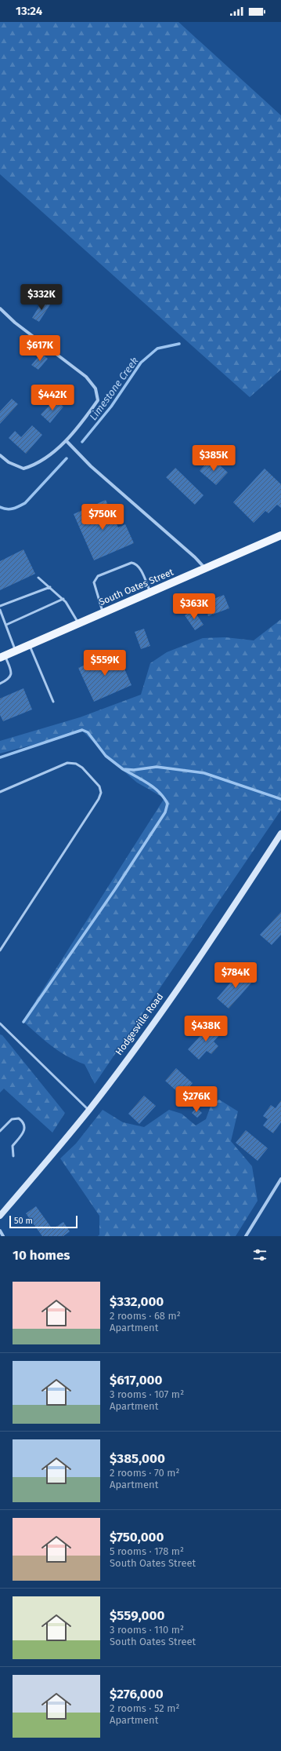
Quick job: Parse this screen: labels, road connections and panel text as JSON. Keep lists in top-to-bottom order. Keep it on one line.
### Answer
{"streets":{"main road":["South Oates Street"],"street":["Hodgesville Road"]},"water":["Limestone Creek"],"scale_bar":"50 m","page":{"status":"13:24","price":["$332K","$617K","$442K","$385K","$750K","$363K","$559K","$784K","$438K","$276K"],"scale":"50 m","heading":"10 homes","list":[{"name":"$332,000","note":"2 rooms · 68 m² · Apartment"},{"name":"$617,000","note":"3 rooms · 107 m² · Apartment"},{"name":"$385,000","note":"2 rooms · 70 m² · Apartment"},{"name":"$750,000","note":"5 rooms · 178 m² · South Oates Street"},{"name":"$559,000","note":"3 rooms · 110 m² · South Oates Street"},{"name":"$276,000","note":"2 rooms · 52 m² · Apartment"}]}}
